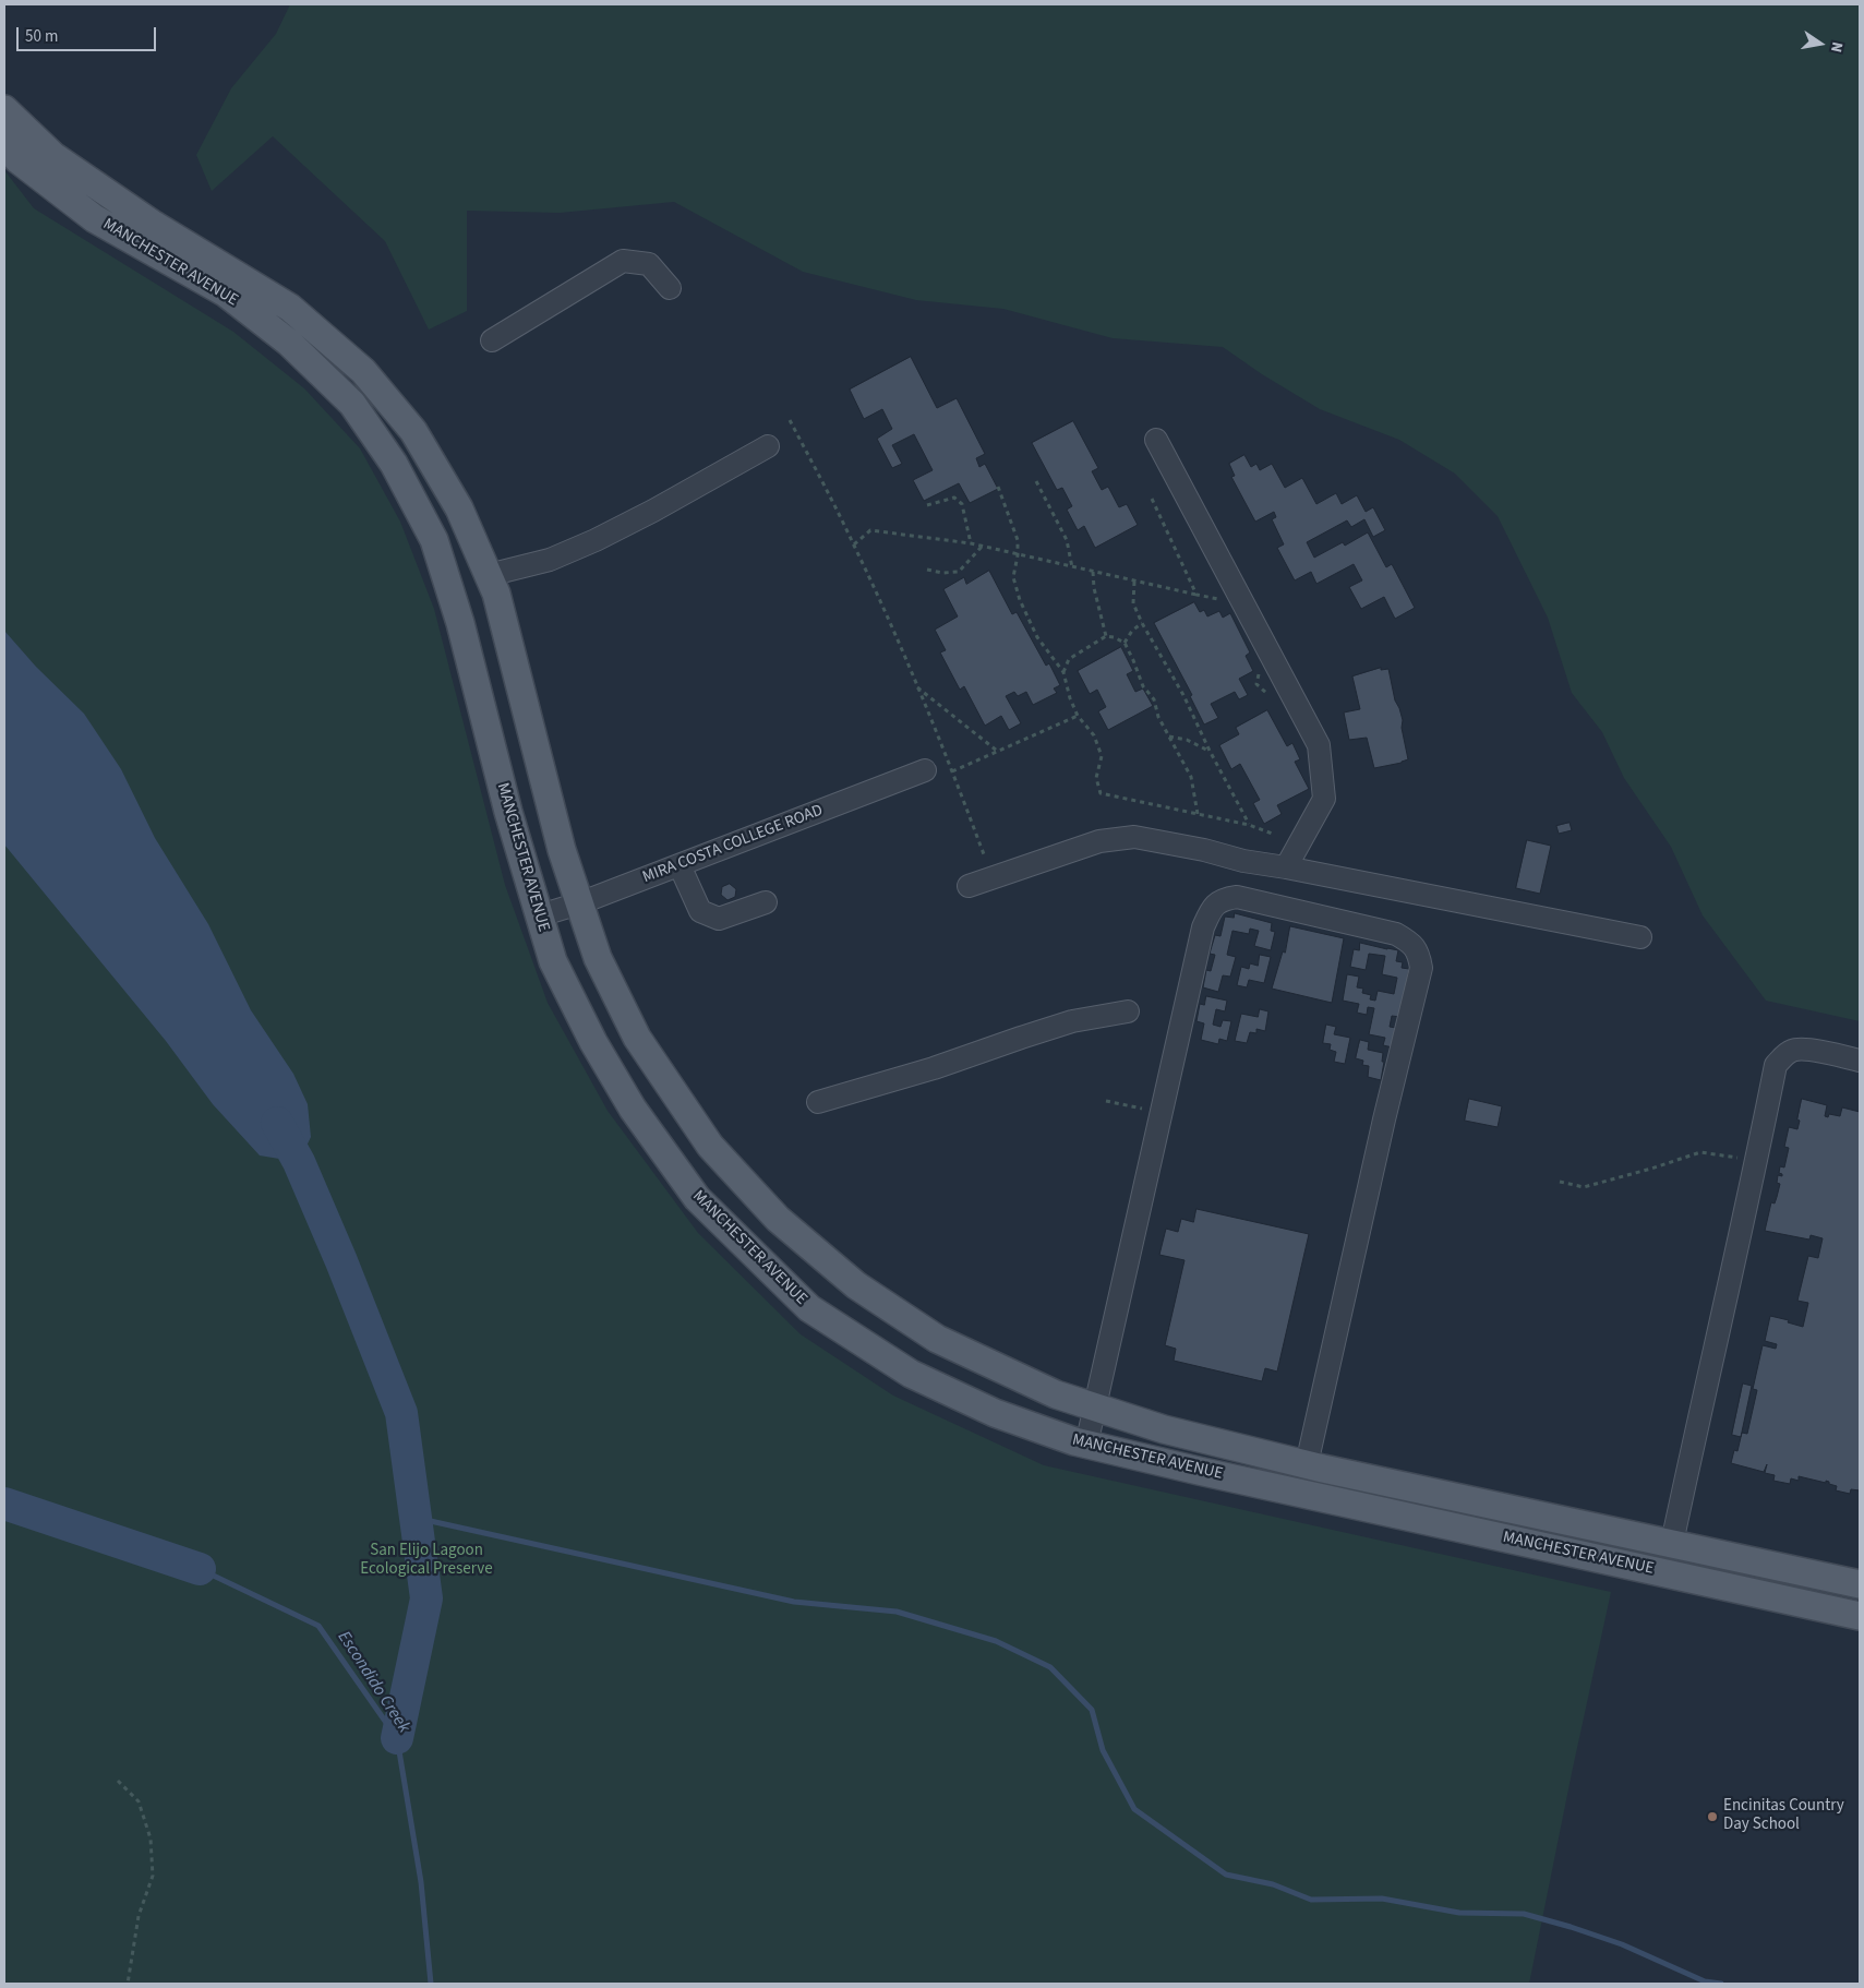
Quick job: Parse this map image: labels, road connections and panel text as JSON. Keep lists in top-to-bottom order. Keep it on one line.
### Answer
{"streets":{"main road":["MANCHESTER AVENUE"],"street":["MIRA COSTA COLLEGE ROAD"]},"crossings":[["MANCHESTER AVENUE","MIRA COSTA COLLEGE ROAD"]],"water":["Escondido Creek"],"parks":["San Elijo Lagoon Ecological Preserve"],"places":["Encinitas Country Day School"],"scale_bar":"50 m","north":"right"}
